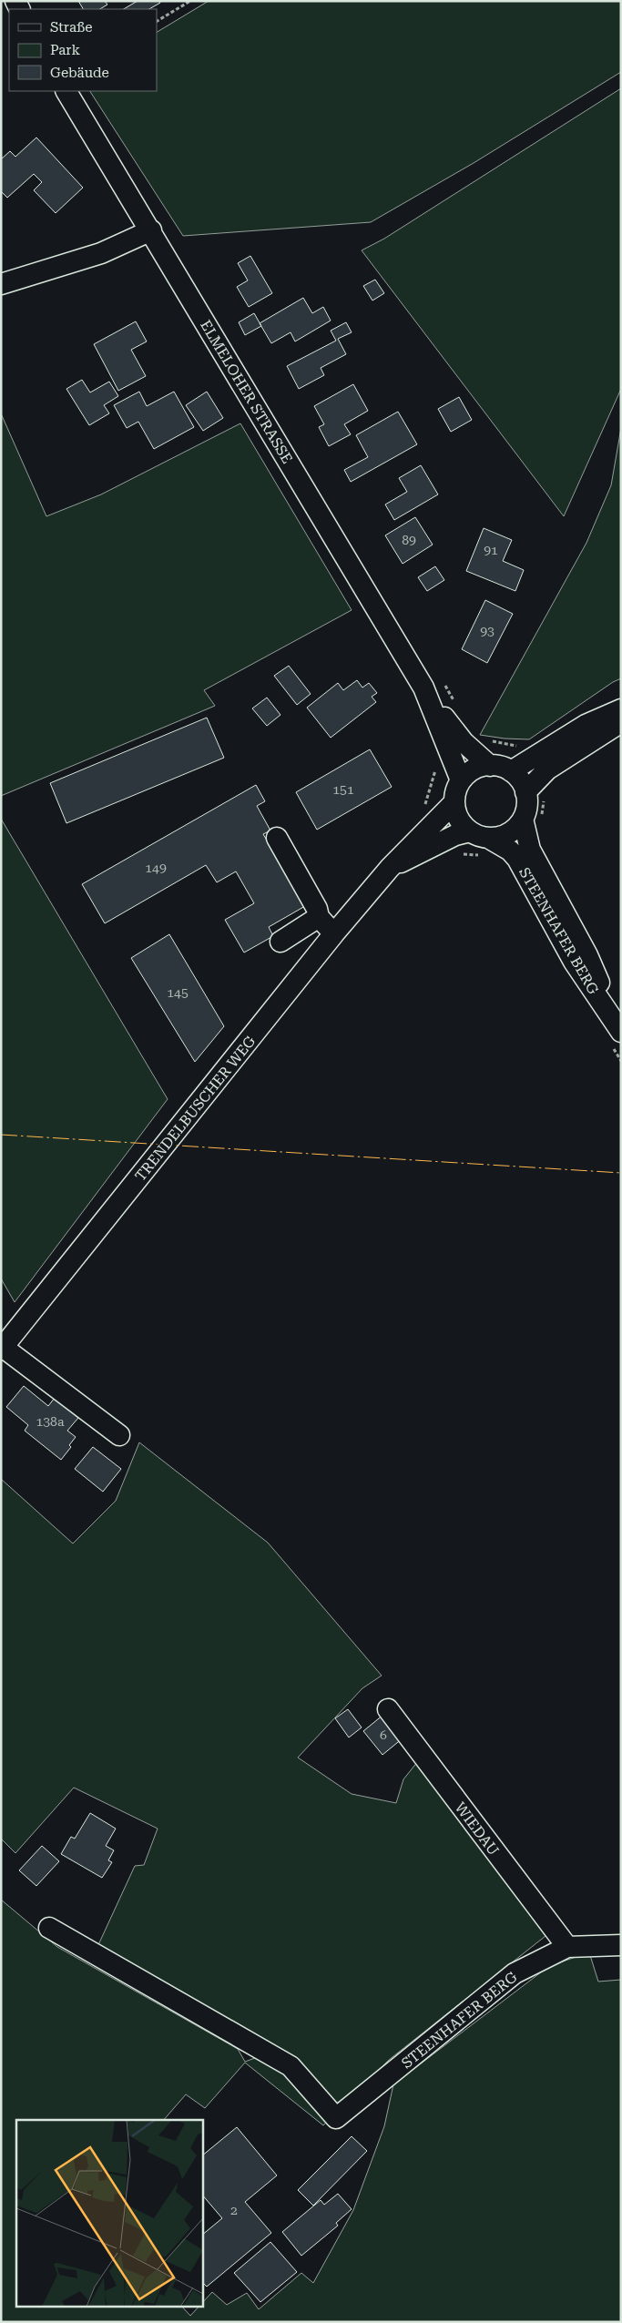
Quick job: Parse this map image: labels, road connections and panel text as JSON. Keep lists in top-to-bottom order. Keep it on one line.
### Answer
{"streets":{"street":["ELMELOHER STRASSE","STEENHAFER BERG","TRENDELBUSCHER WEG","WIEDAU"]},"crossings":[["ELMELOHER STRASSE","STEENHAFER BERG"],["ELMELOHER STRASSE","TRENDELBUSCHER WEG"],["STEENHAFER BERG","TRENDELBUSCHER WEG"],["STEENHAFER BERG","WIEDAU"]],"house_numbers":["89","91","93","151","149","145","138a","6","2"],"legend":["Straße","Park","Gebäude"]}
